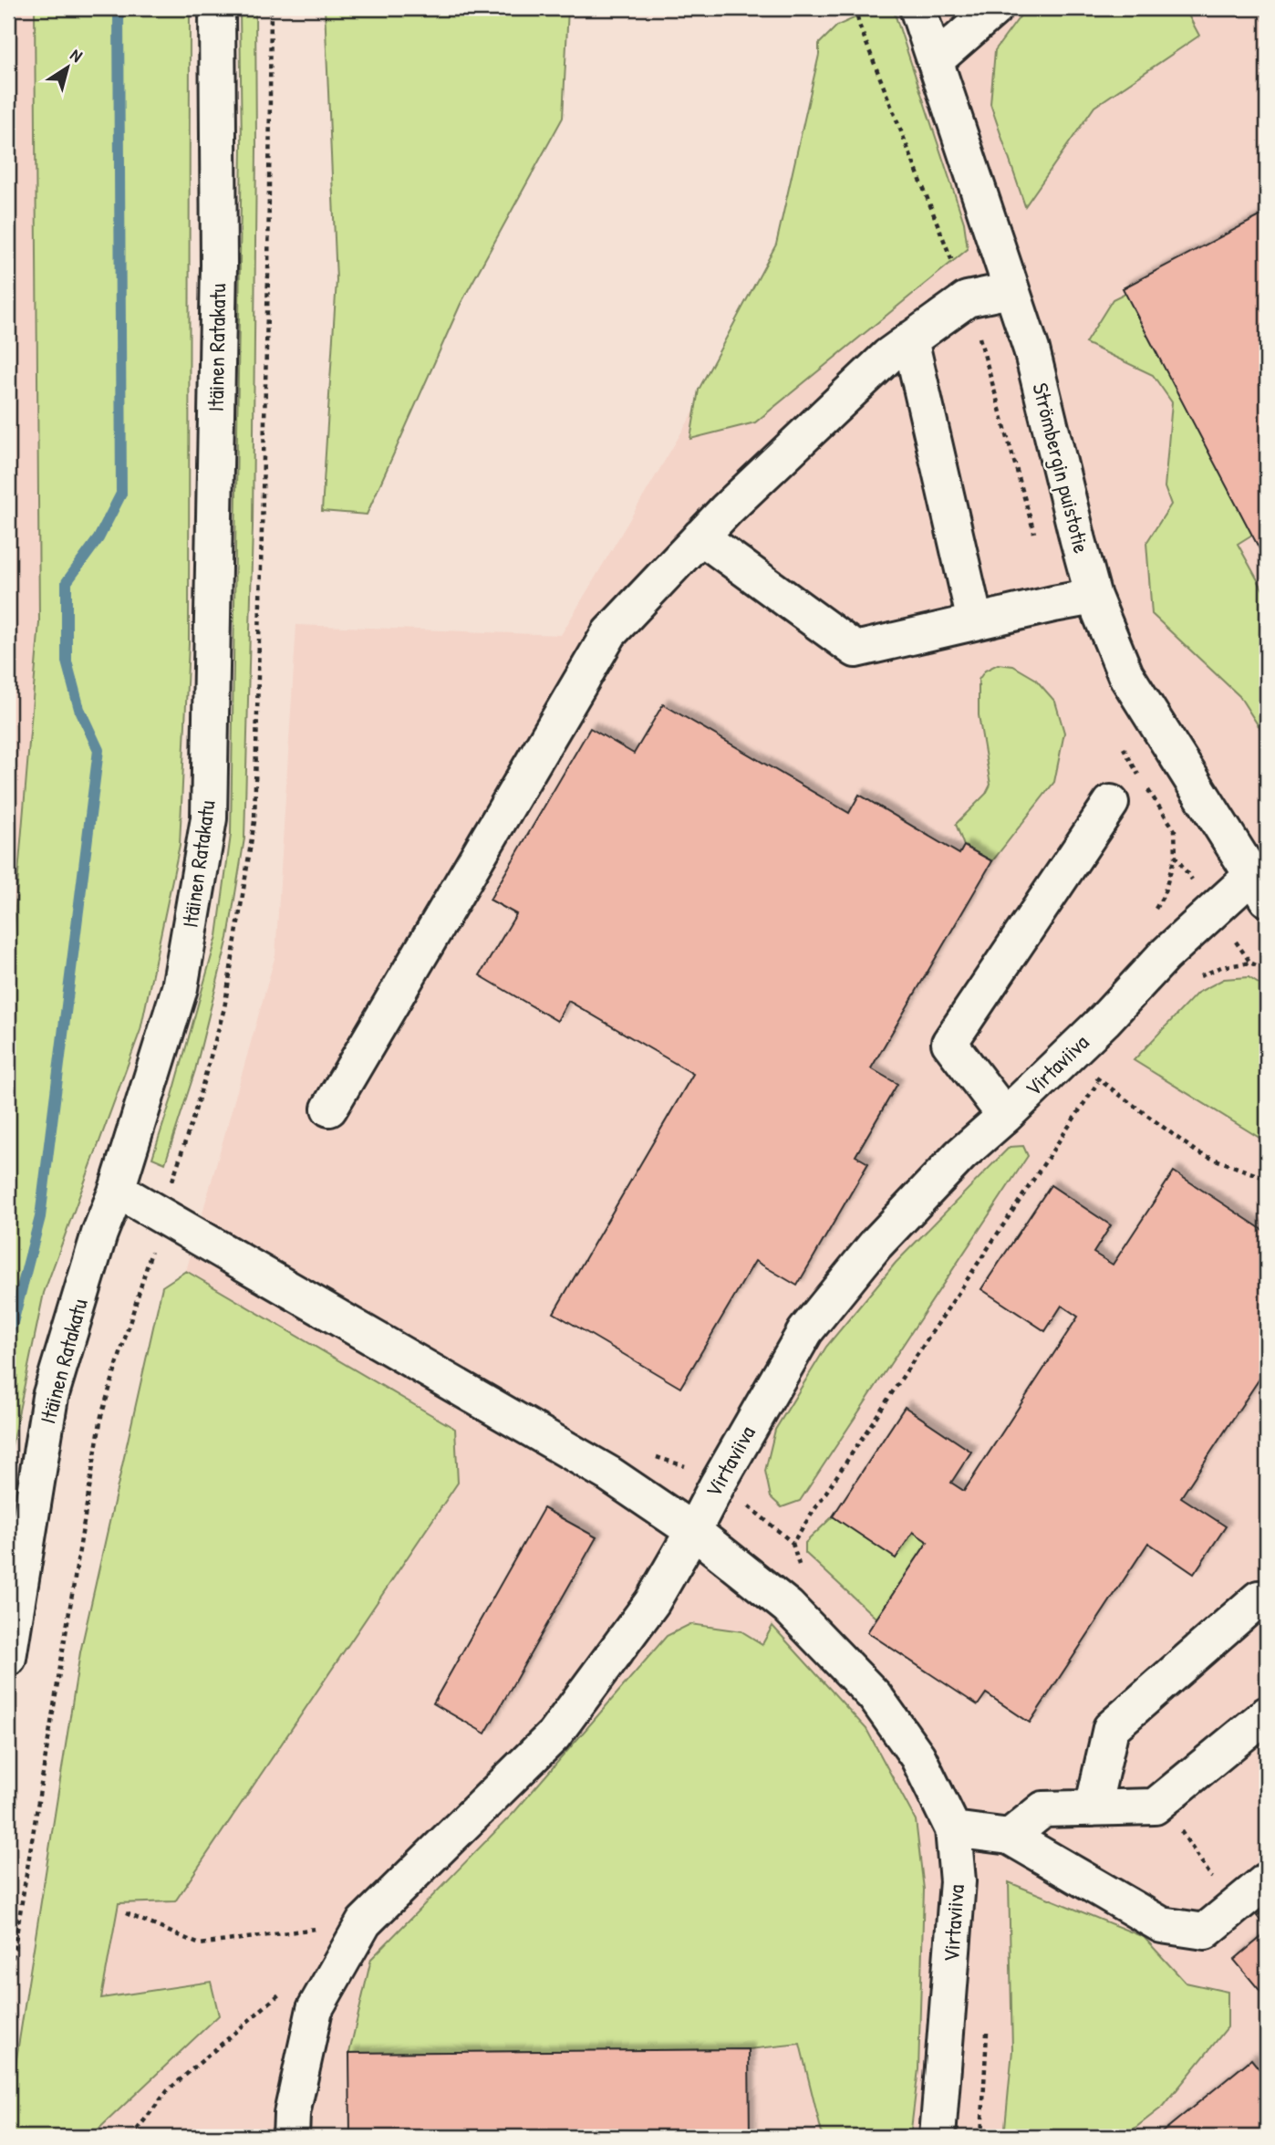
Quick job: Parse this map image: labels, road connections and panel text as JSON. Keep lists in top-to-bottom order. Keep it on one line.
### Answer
{"streets":{"street":["Itäinen Ratakatu","Strömbergin puistotie","Virtaviiva"]},"crossings":[["Strömbergin puistotie","Virtaviiva"]],"north":"top right"}
